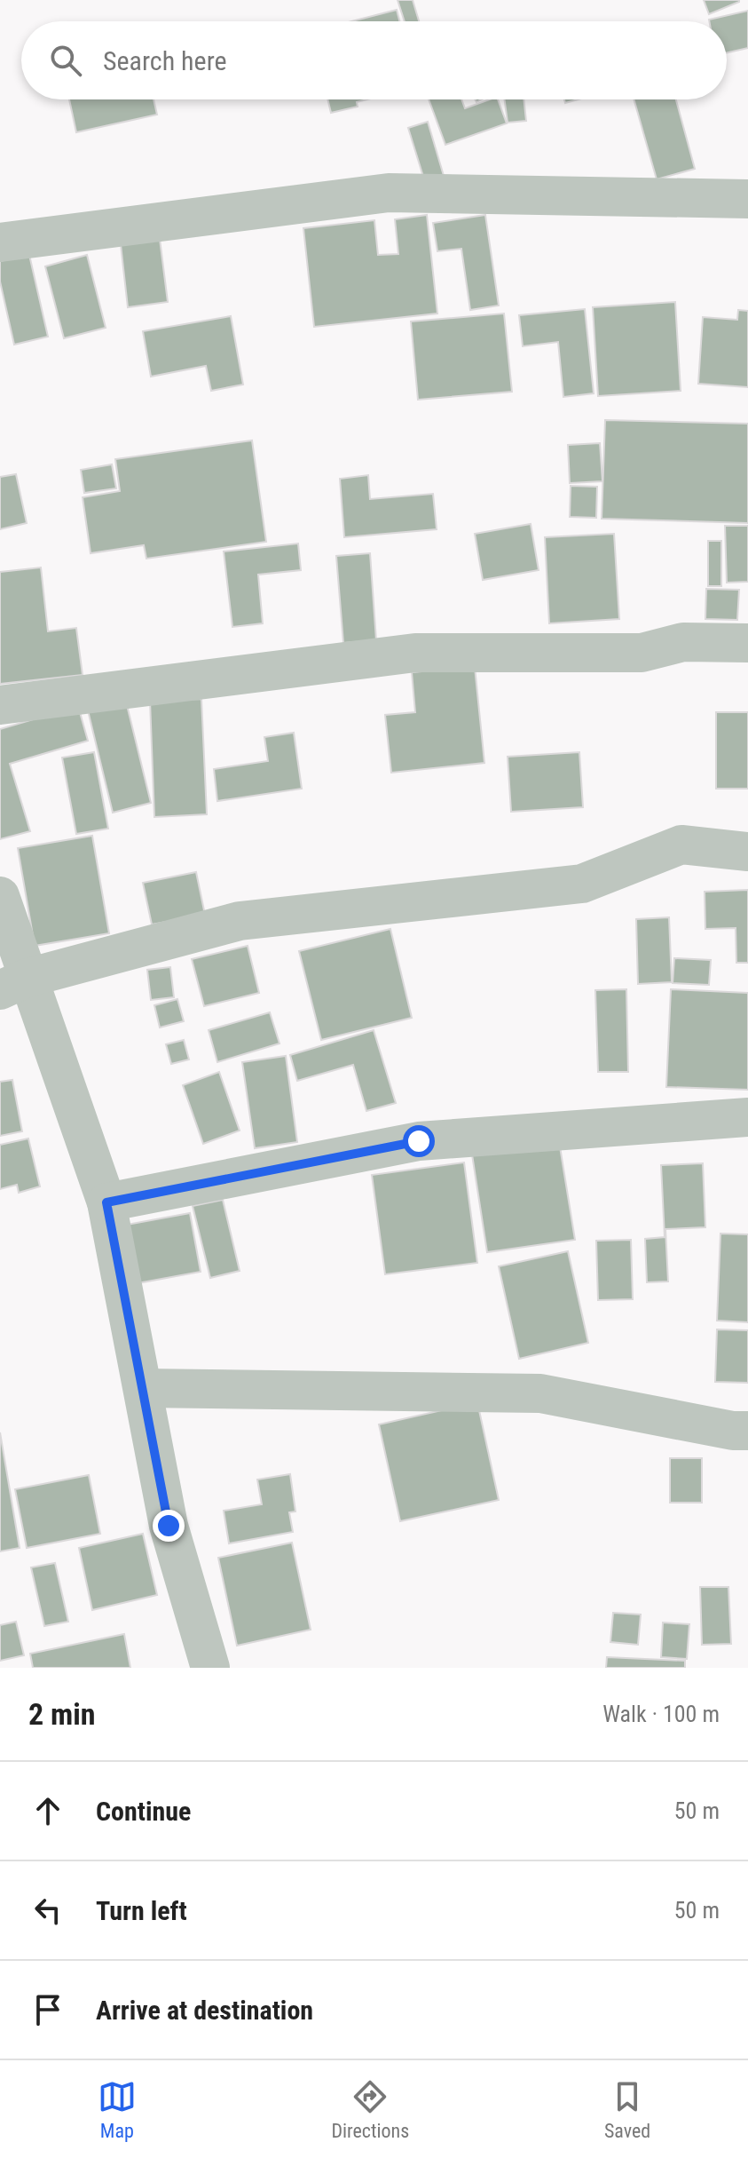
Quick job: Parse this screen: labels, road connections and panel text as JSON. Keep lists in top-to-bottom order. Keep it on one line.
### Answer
{"page":{"search":"Search here","heading":["2 min","Walk · 100 m"],"list":[["Continue","50 m"],["Turn left","50 m"],"Arrive at destination"],"nav":["Map","Directions","Saved"]}}
